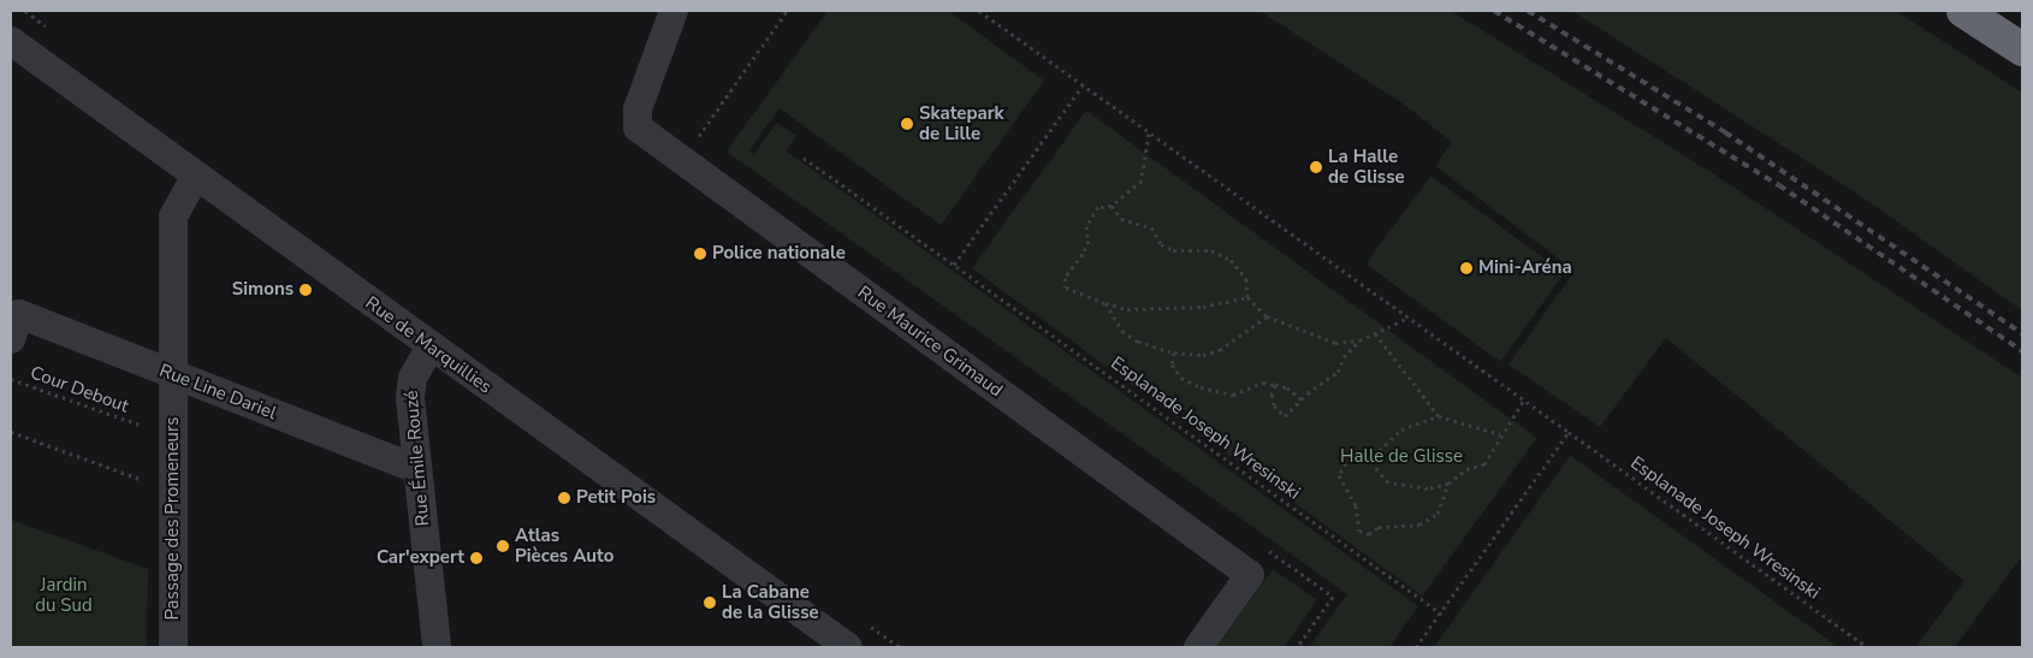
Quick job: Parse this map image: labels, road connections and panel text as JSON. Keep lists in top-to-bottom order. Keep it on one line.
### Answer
{"streets":{"street":["Rue Maurice Grimaud","Rue de Marquillies","Rue Line Dariel","Rue Émile Rouzé","Passage des Promeneurs"],"path":["Cour Debout","Esplanade Joseph Wresinski"]},"crossings":[["Rue de Marquillies","Rue Émile Rouzé"],["Rue de Marquillies","Passage des Promeneurs"],["Rue Line Dariel","Rue Émile Rouzé"],["Rue Line Dariel","Passage des Promeneurs"]],"parks":["Halle de Glisse","Jardin du Sud"],"places":["Skatepark de Lille","La Halle de Glisse","Police nationale","Mini-Aréna","Simons","Petit Pois","Atlas Pièces Auto","Car'expert","La Cabane de la Glisse"]}
